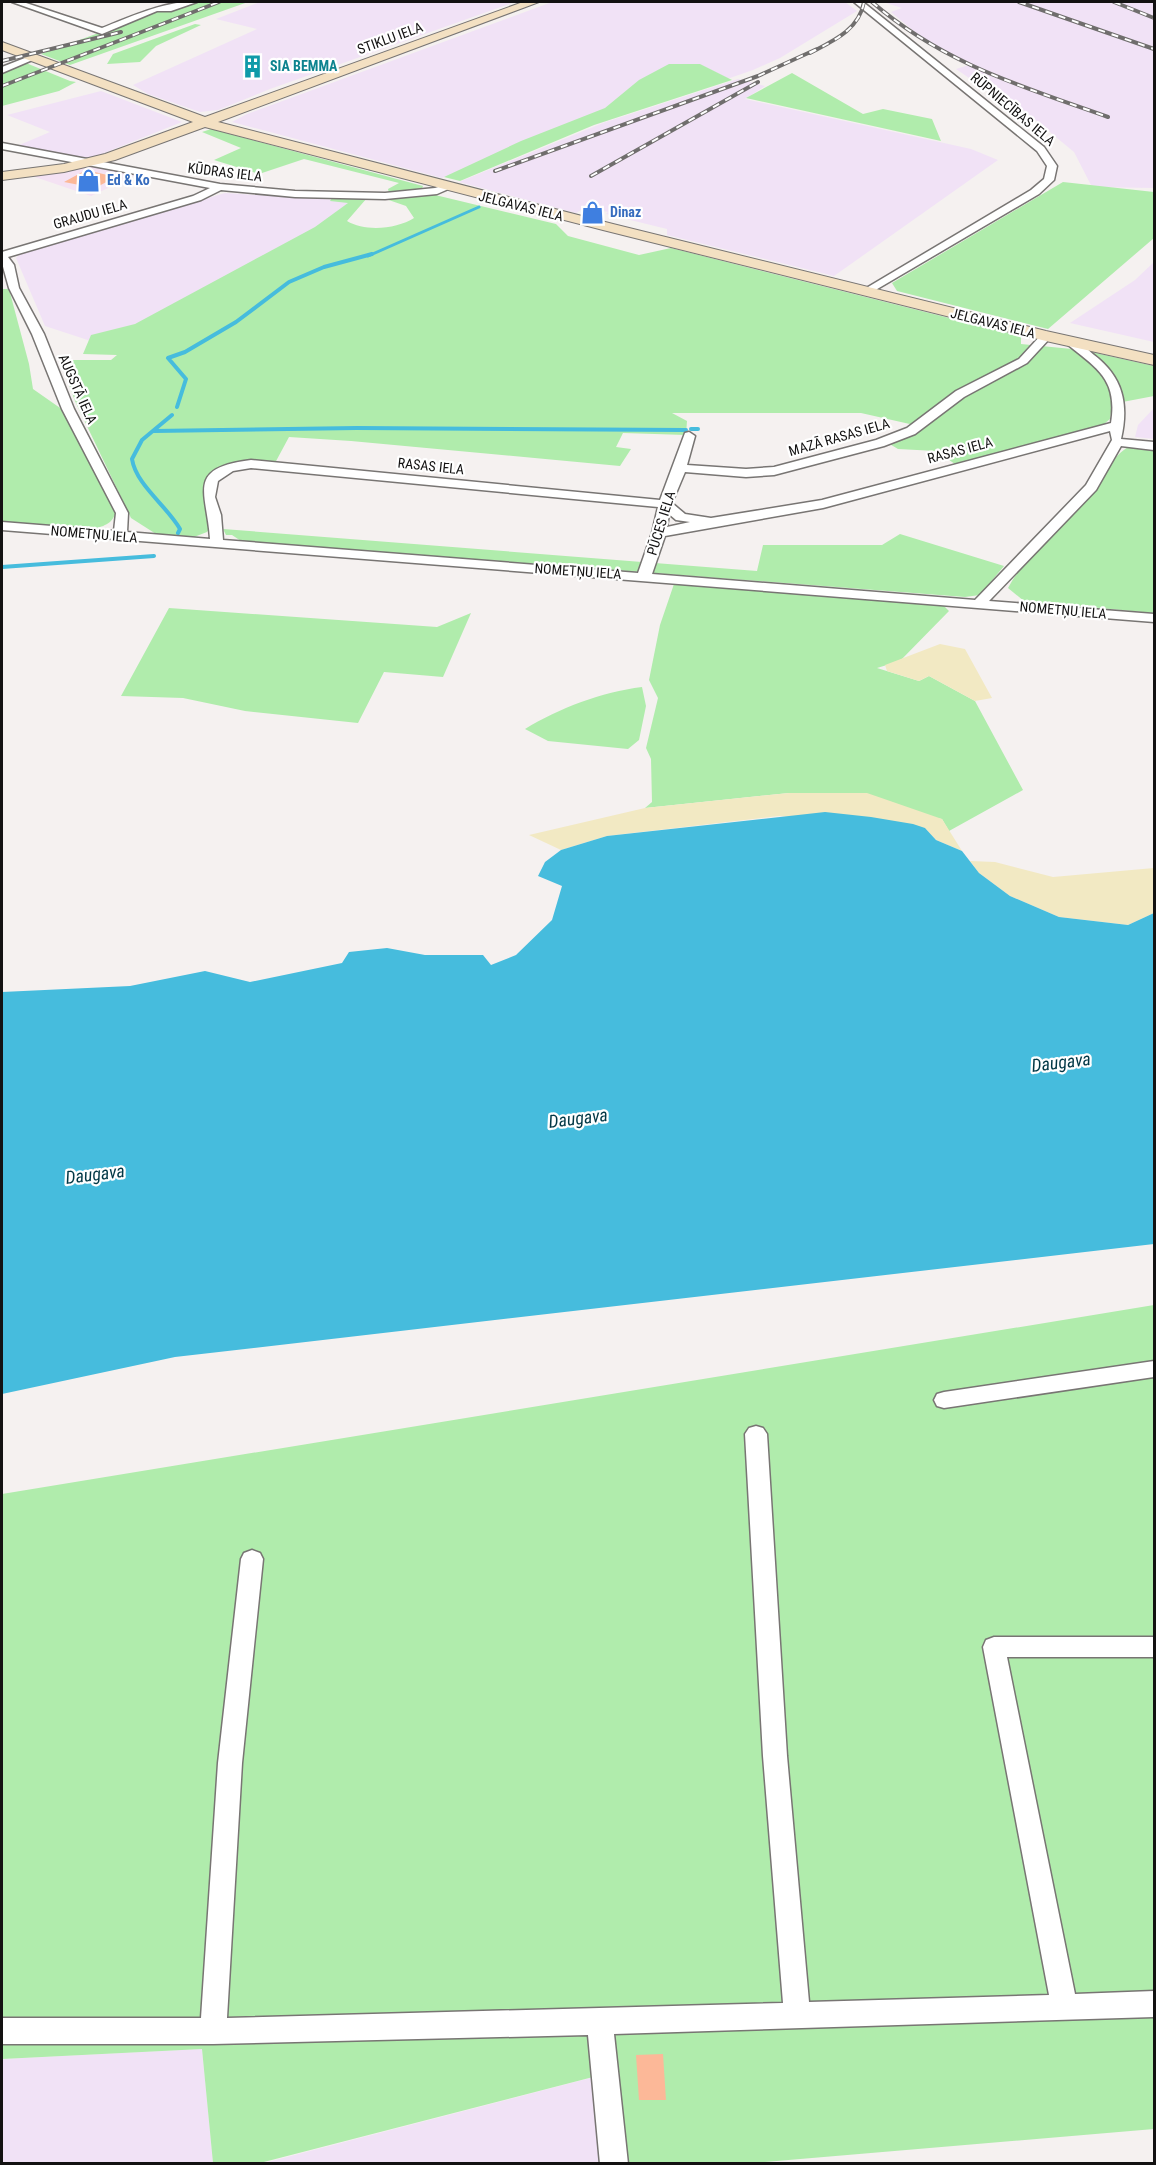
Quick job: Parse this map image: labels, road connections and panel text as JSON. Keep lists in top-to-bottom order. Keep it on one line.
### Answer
{"streets":{"street":["STIKLU IELA","RŪPNIECĪBAS IELA","KŪDRAS IELA","JELGAVAS IELA","GRAUDU IELA","AUGSTĀ IELA","MAZĀ RASAS IELA","RASAS IELA","PŪCES IELA","NOMETŅU IELA"]},"crossings":[["STIKLU IELA","KŪDRAS IELA"],["STIKLU IELA","JELGAVAS IELA"],["RŪPNIECĪBAS IELA","JELGAVAS IELA"],["KŪDRAS IELA","JELGAVAS IELA"],["KŪDRAS IELA","GRAUDU IELA"],["JELGAVAS IELA","MAZĀ RASAS IELA"],["GRAUDU IELA","AUGSTĀ IELA"],["AUGSTĀ IELA","NOMETŅU IELA"],["MAZĀ RASAS IELA","PŪCES IELA"],["RASAS IELA","PŪCES IELA"],["RASAS IELA","NOMETŅU IELA"],["PŪCES IELA","NOMETŅU IELA"]],"water":["Daugava"],"places":{"building":["SIA BEMMA"],"shop":["Ed & Ko","Dinaz"]}}
